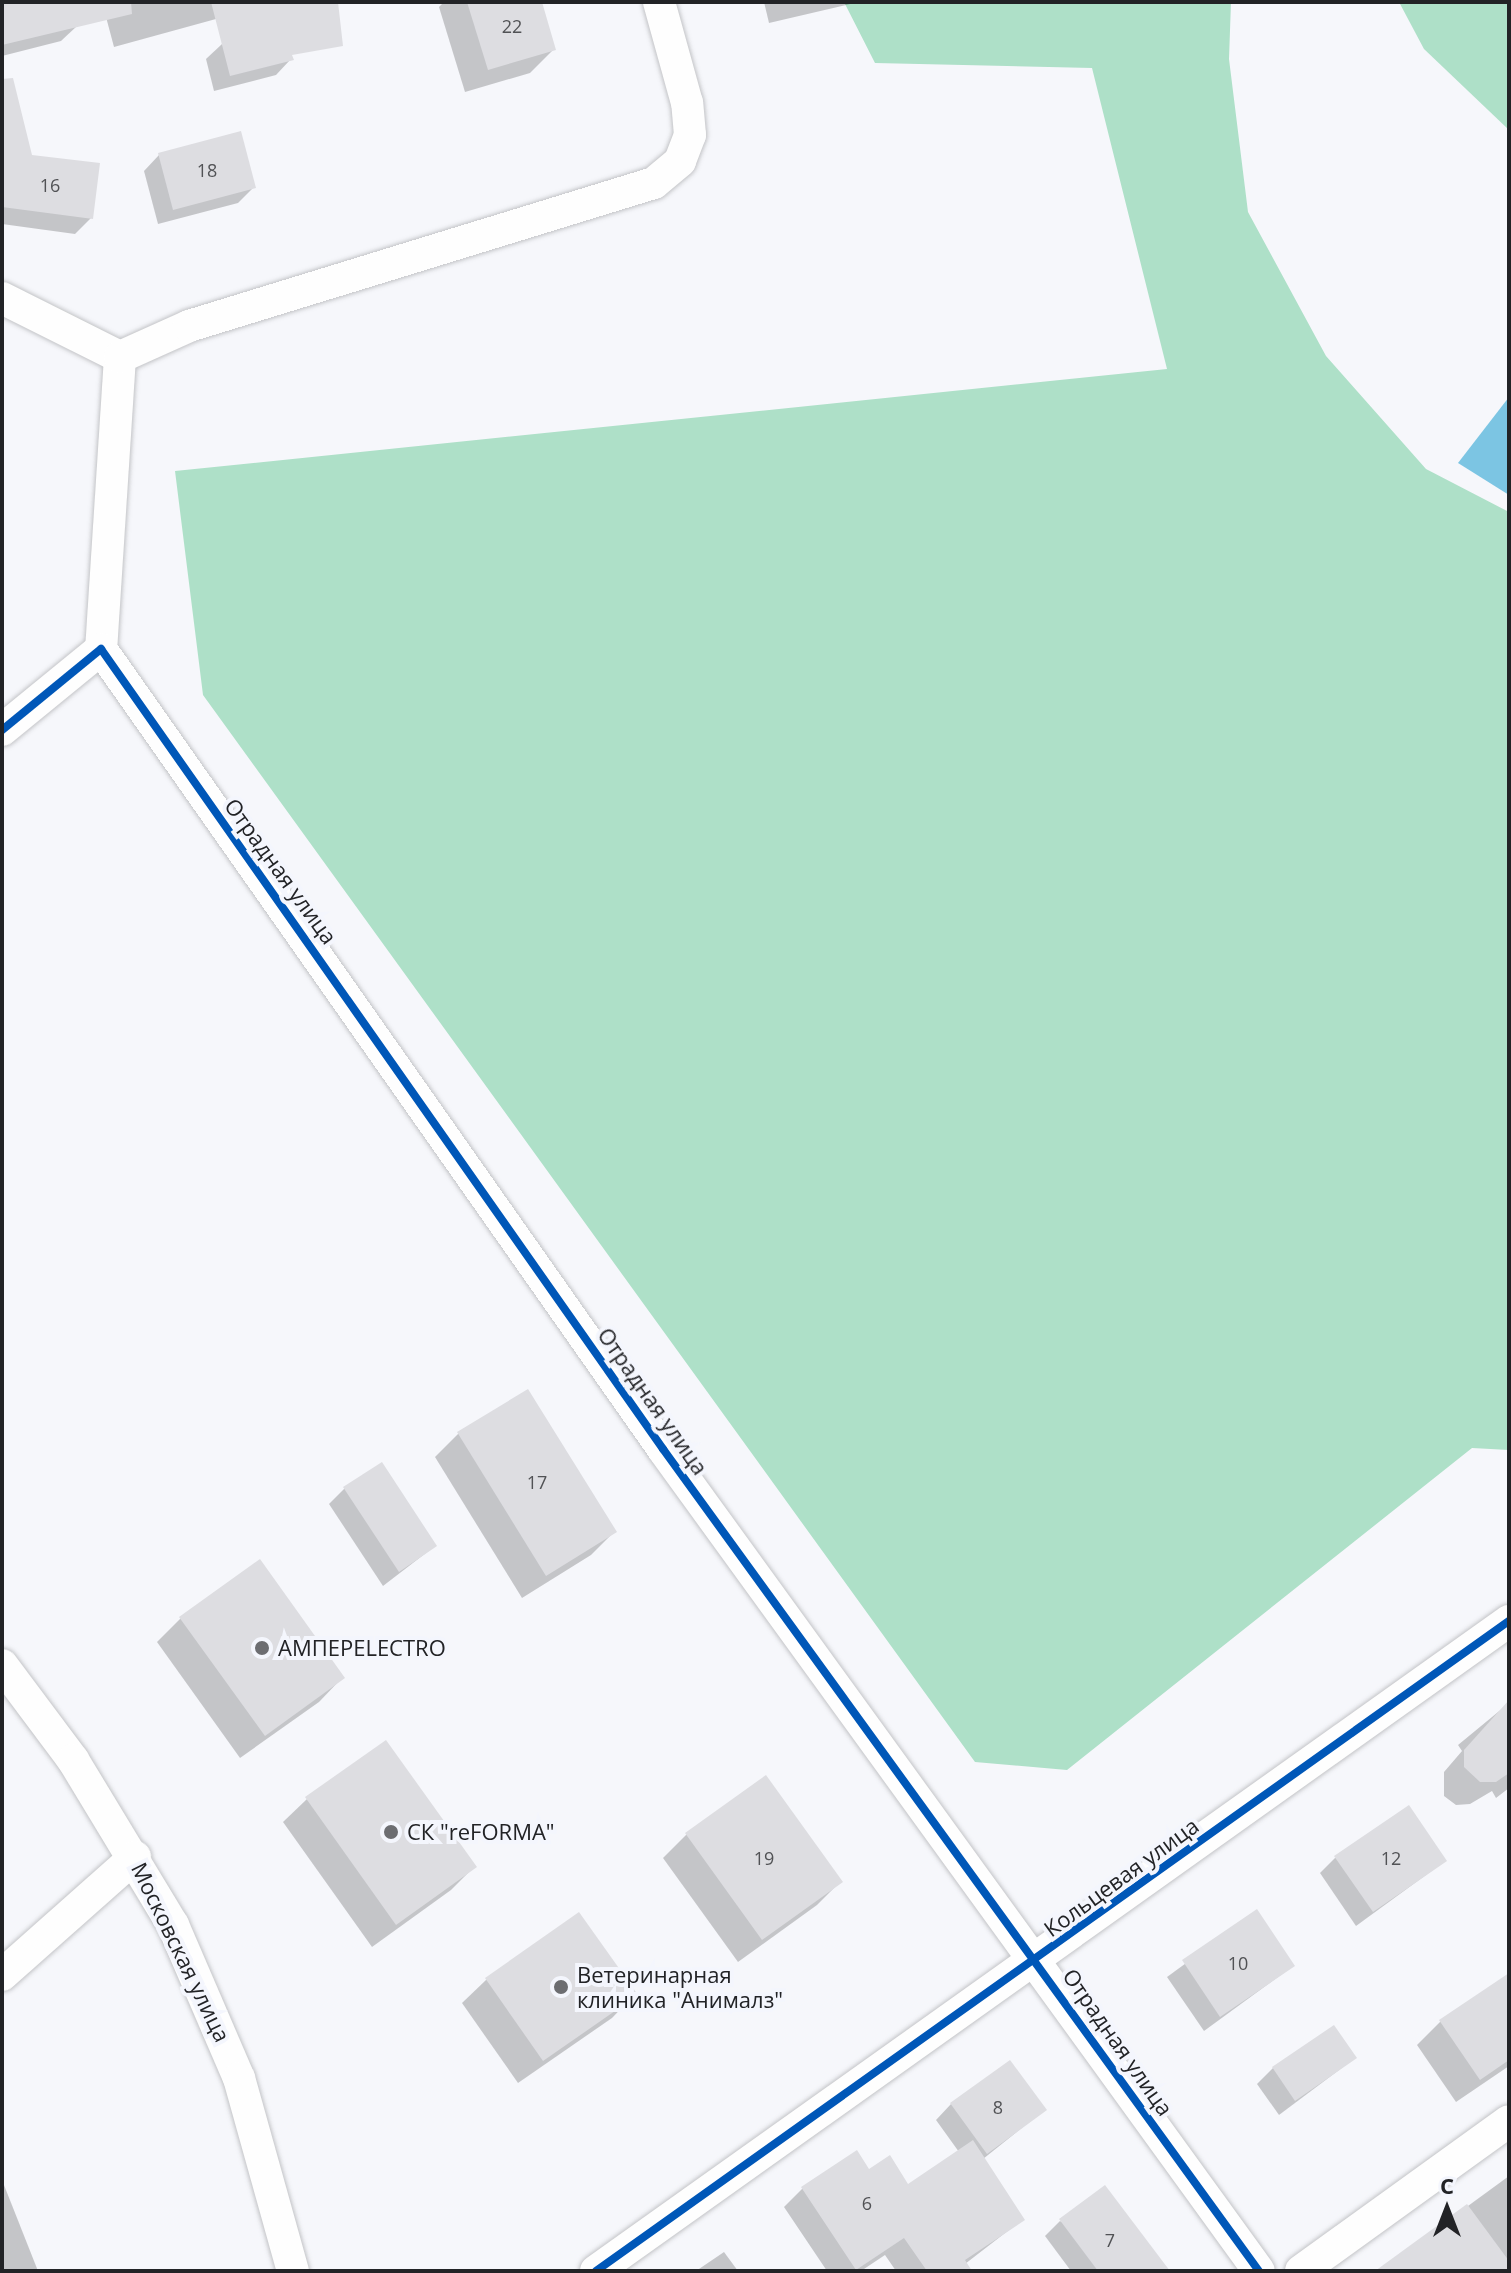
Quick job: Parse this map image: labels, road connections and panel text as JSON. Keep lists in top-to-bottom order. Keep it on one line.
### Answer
{"streets":{"street":["Отрадная улица","Кольцевая улица","Московская улица"]},"crossings":[["Отрадная улица","Кольцевая улица"]],"places":["АМПЕРELECTRO","СК \"reFORMA\"","Ветеринарная клиника \"Анималз\""],"house_numbers":["22","18","16","17","19","12","10","8","6","7"],"north":"top"}
